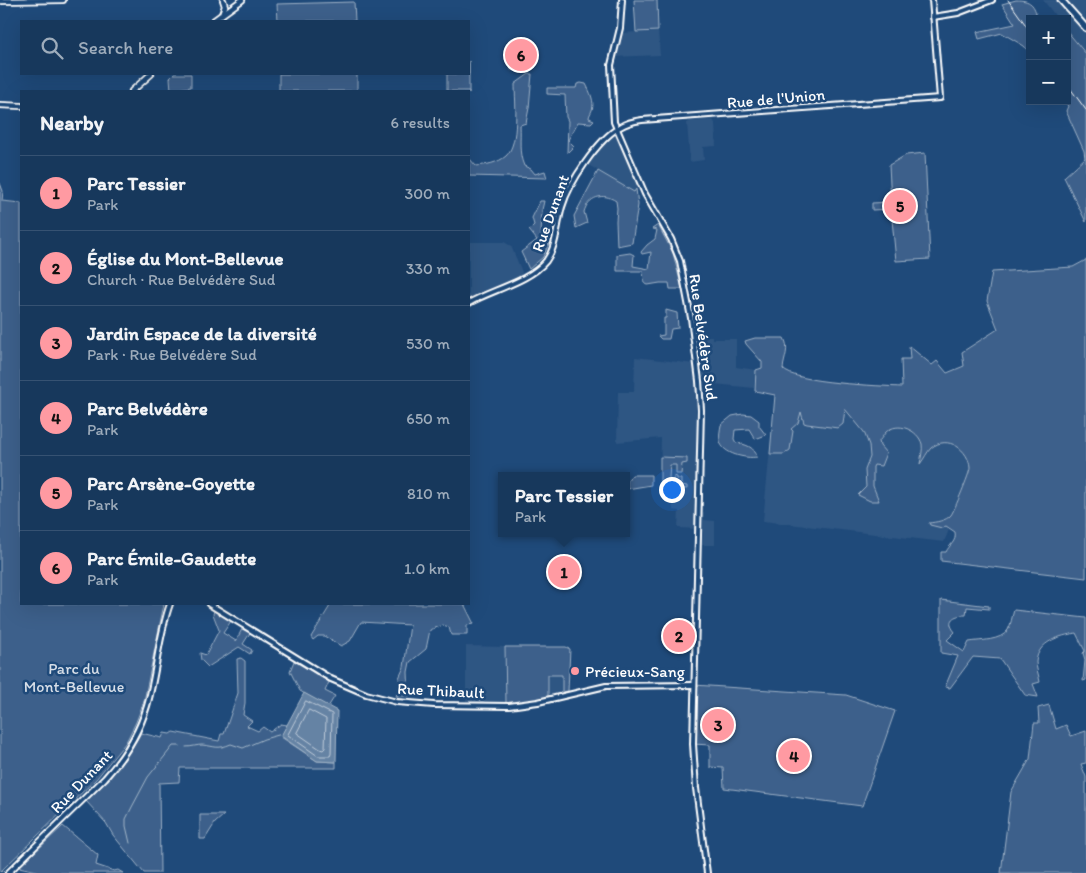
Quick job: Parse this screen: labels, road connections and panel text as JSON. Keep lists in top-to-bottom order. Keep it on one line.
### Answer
{"streets":{"street":["Rue de l'Union","Rue Dunant","Rue Belvédère Sud","Rue Thibault"]},"crossings":[["Rue de l'Union","Rue Dunant"],["Rue de l'Union","Rue Belvédère Sud"],["Rue Dunant","Rue Belvédère Sud"],["Rue Belvédère Sud","Rue Thibault"]],"parks":["Parc du Mont-Bellevue"],"places":["Précieux-Sang"],"page":{"map_buttons":["+","−"],"search":"Search here","pins":["6","5","1","2","3","4"],"heading":["Nearby","6 results"],"list":[{"mark":"1","name":"Parc Tessier","note":"Park","value":"300 m"},{"mark":"2","name":"Église du Mont-Bellevue","note":"Church · Rue Belvédère Sud","value":"330 m"},{"mark":"3","name":"Jardin Espace de la diversité","note":"Park · Rue Belvédère Sud","value":"530 m"},{"mark":"4","name":"Parc Belvédère","note":"Park","value":"650 m"},{"mark":"5","name":"Parc Arsène-Goyette","note":"Park","value":"810 m"},{"mark":"6","name":"Parc Émile-Gaudette","note":"Park","value":"1.0 km"}],"popup":["Parc Tessier","Park"]}}
